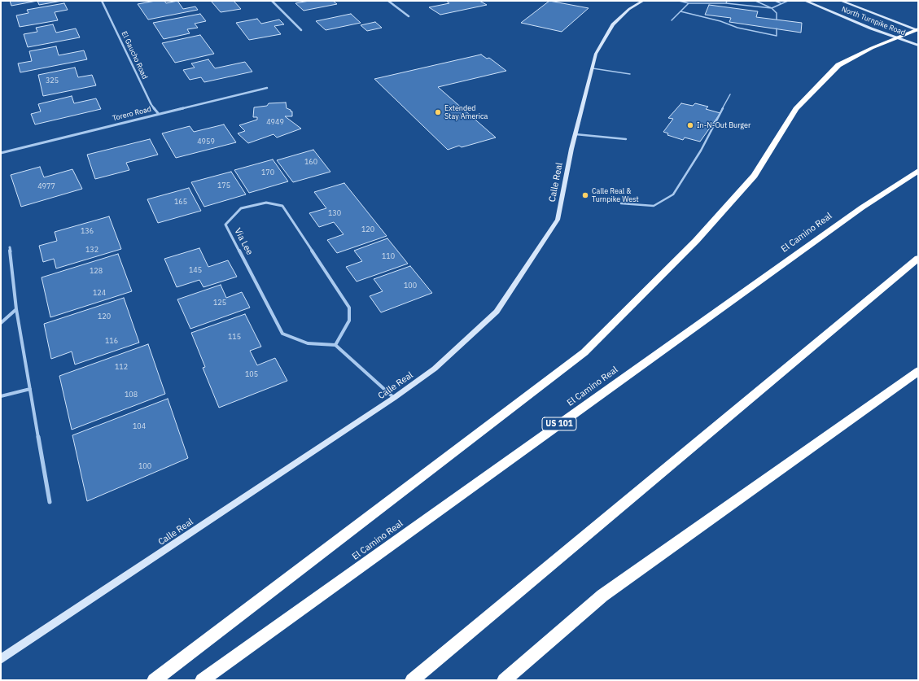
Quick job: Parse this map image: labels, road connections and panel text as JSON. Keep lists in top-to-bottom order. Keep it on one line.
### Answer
{"streets":{"highway":["El Camino Real","US 101"],"street":["North Turnpike Road","El Gaucho Road","Torero Road","Calle Real","Via Lee"]},"crossings":[["El Gaucho Road","Torero Road"]],"places":["Extended Stay America","In-N-Out Burger","Calle Real & Turnpike West"],"house_numbers":["325","4949","4959","160","170","175","4977","165","130","120","136","132","110","145","128","100","124","125","120","115","116","112","105","108","104","100"]}
